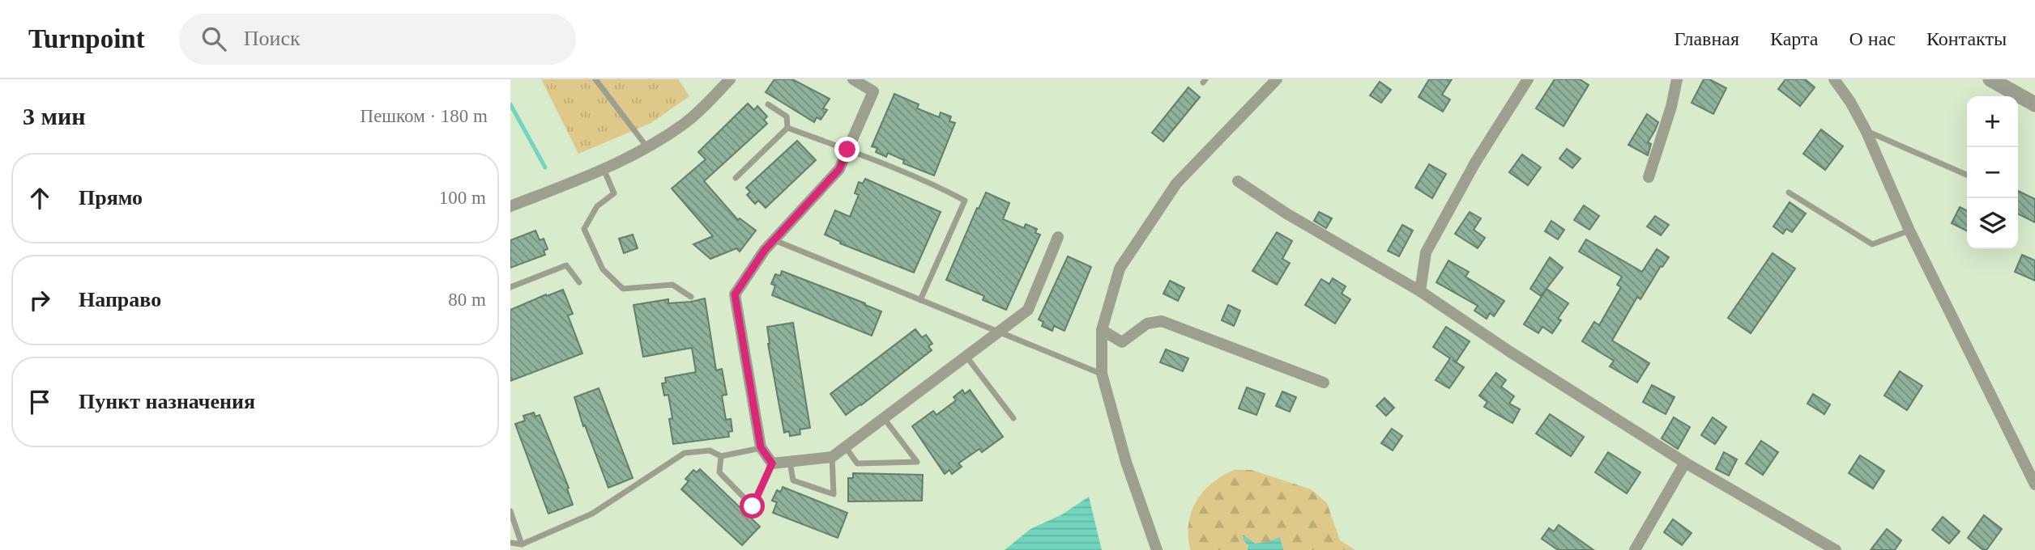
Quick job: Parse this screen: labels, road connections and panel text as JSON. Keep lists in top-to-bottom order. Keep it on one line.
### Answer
{"page":{"header":"Turnpoint","search":"Поиск","nav":["Главная","Карта","О нас","Контакты"],"heading":["3 мин","Пешком · 180 m"],"map_buttons":["+","−"],"list":[["Прямо","100 m"],["Направо","80 m"],"Пункт назначения"]}}
